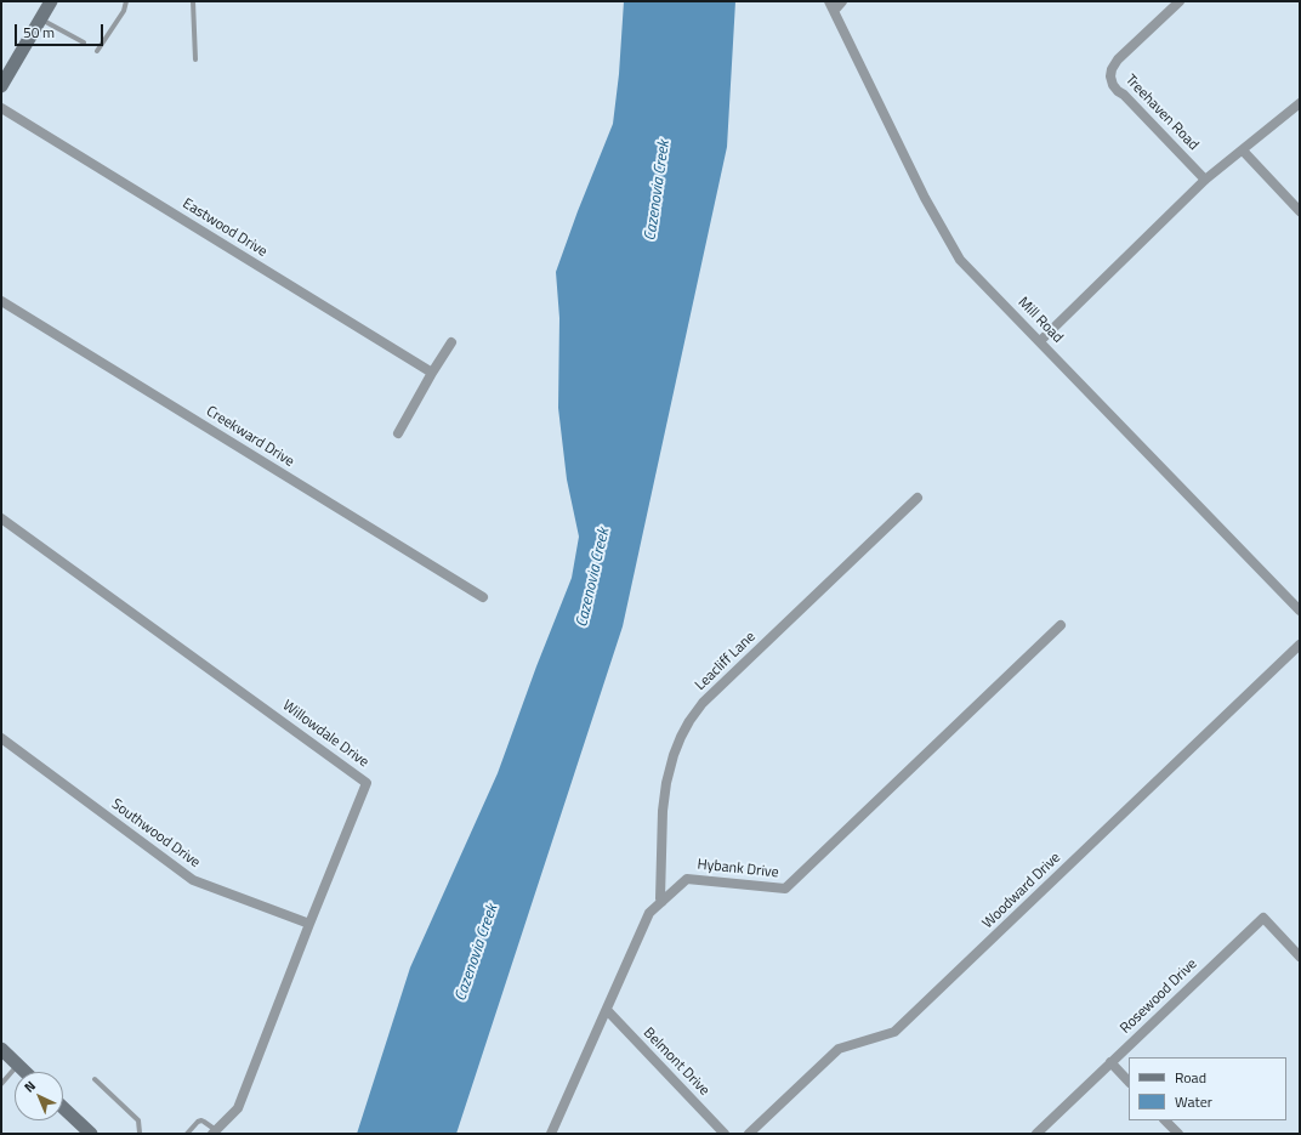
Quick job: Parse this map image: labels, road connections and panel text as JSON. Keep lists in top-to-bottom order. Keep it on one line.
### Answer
{"streets":{"street":["Treehaven Road","Eastwood Drive","Mill Road","Creekward Drive","Leacliff Lane","Willowdale Drive","Southwood Drive","Hybank Drive","Woodward Drive","Rosewood Drive","Belmont Drive"]},"crossings":[["Leacliff Lane","Hybank Drive"],["Willowdale Drive","Southwood Drive"],["Hybank Drive","Belmont Drive"]],"water":["Cazenovia Creek"],"legend":["Road","Water"],"scale_bar":"50 m","north":"top left"}
